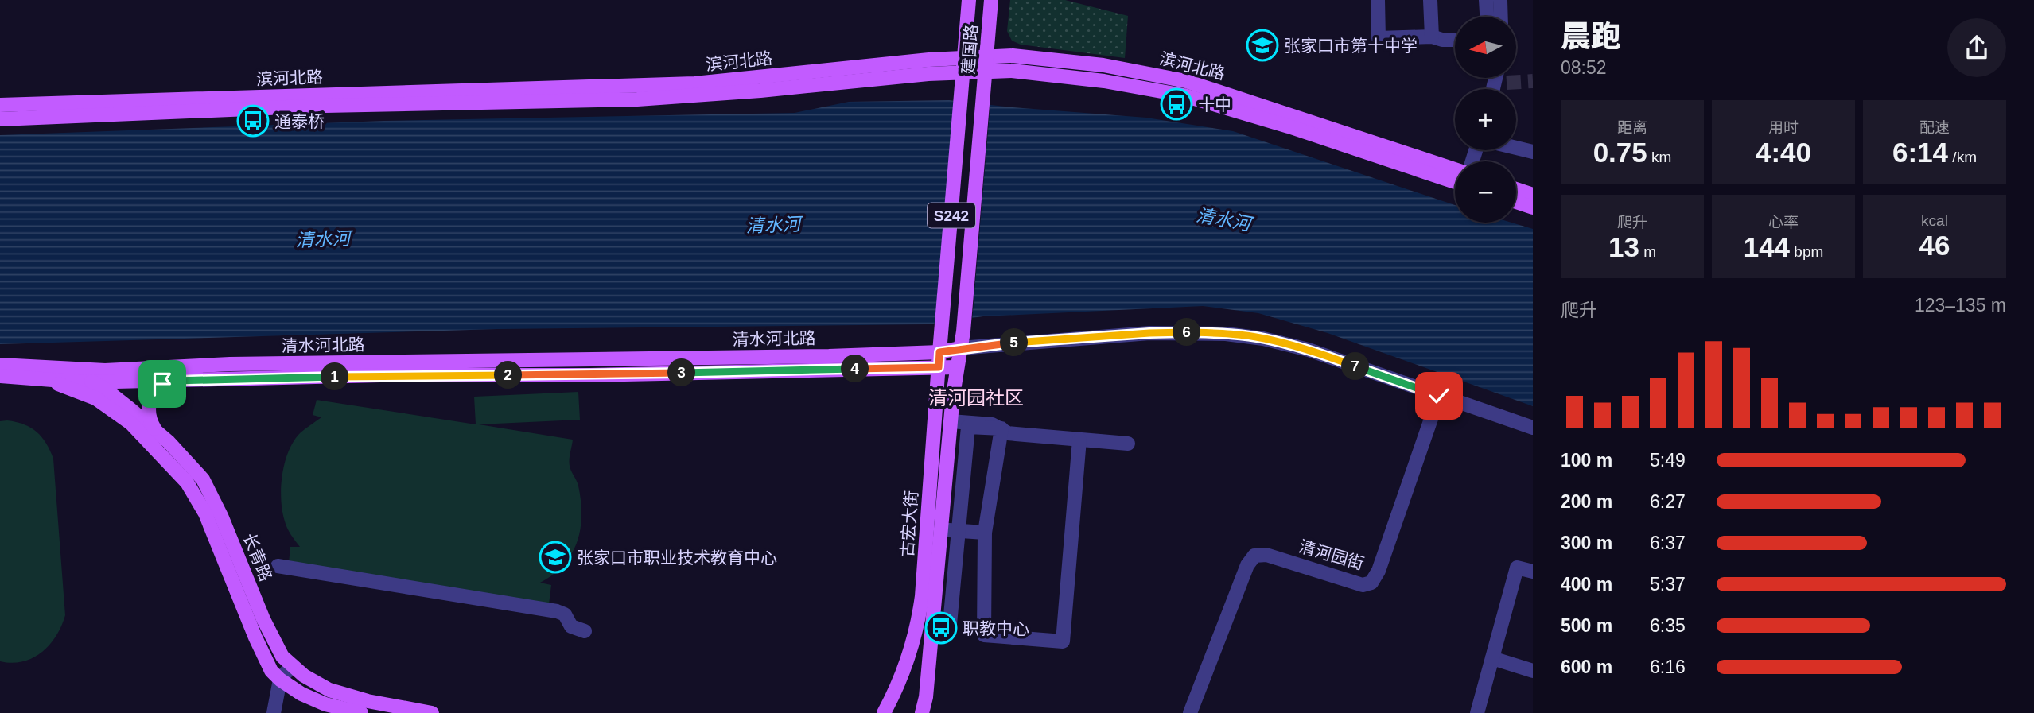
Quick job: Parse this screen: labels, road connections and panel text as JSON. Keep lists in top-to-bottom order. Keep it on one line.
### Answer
{"streets":{"main road":["建国路","滨河北路","S242","清水河北路","古宏大街","长青路"],"street":["清河园街"]},"crossings":[["建国路","滨河北路"],["建国路","古宏大街"],["清水河北路","古宏大街"],["清水河北路","清河园街"],["清水河北路","长青路"]],"districts":["清河园社区"],"water":["清水河"],"places":{"school or university":["张家口市第十中学","张家口市职业技术教育中心"],"bus stop":["十中","通泰桥","职教中心"]},"north":"left","page":{"heading":["晨跑","08:52"],"map_buttons":["+","−"],"stats":[["距离","0.75 km"],["用时","4:40"],["配速","6:14 /km"],["爬升","13 m"],["心率","144 bpm"],["kcal","46"]],"chart":["爬升","123–135 m"],"pins":["6","5","7","4","3","2","1"],"list":[{"name":"100 m","note":"5:49"},{"name":"200 m","note":"6:27"},{"name":"300 m","note":"6:37"},{"name":"400 m","note":"5:37"},{"name":"500 m","note":"6:35"},{"name":"600 m","note":"6:16"}]}}
